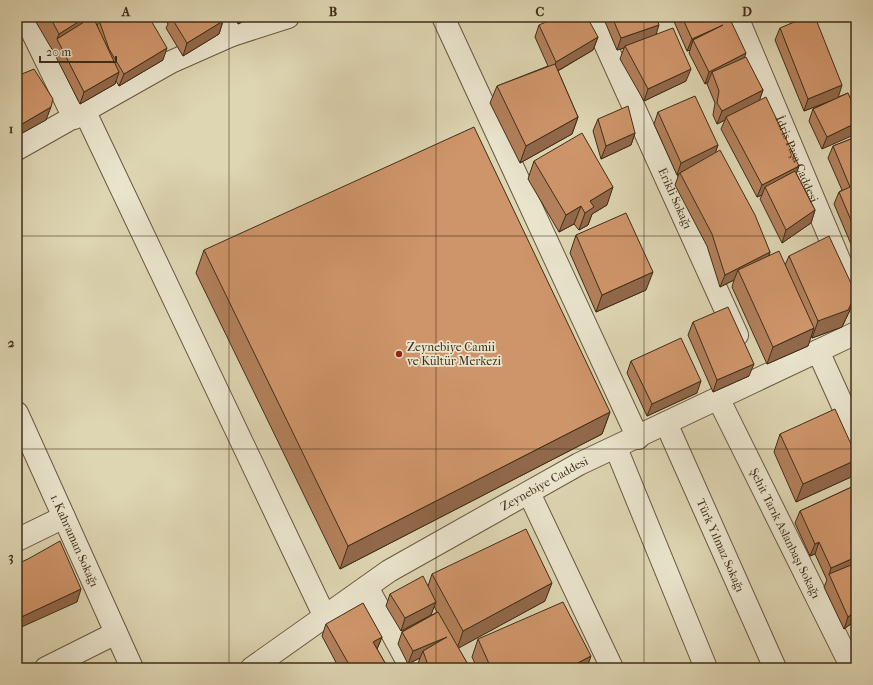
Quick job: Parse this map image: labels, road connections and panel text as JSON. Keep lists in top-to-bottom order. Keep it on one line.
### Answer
{"streets":{"street":["İdris Paşa Caddesi","Erikli Sokağı","Zeynebiye Caddesi","Şehit Tarık Aslanbaşı Sokağı","1. Kahraman Sokağı","Türk Yılmaz Sokağı"]},"crossings":[["Erikli Sokağı","Zeynebiye Caddesi"],["Zeynebiye Caddesi","Şehit Tarık Aslanbaşı Sokağı"],["Zeynebiye Caddesi","Türk Yılmaz Sokağı"]],"places":["Zeynebiye Camii ve Kültür Merkezi"],"scale_bar":"20 m","grid":{"columns":["A","B","C","D"],"rows":["1","2","3"]}}
